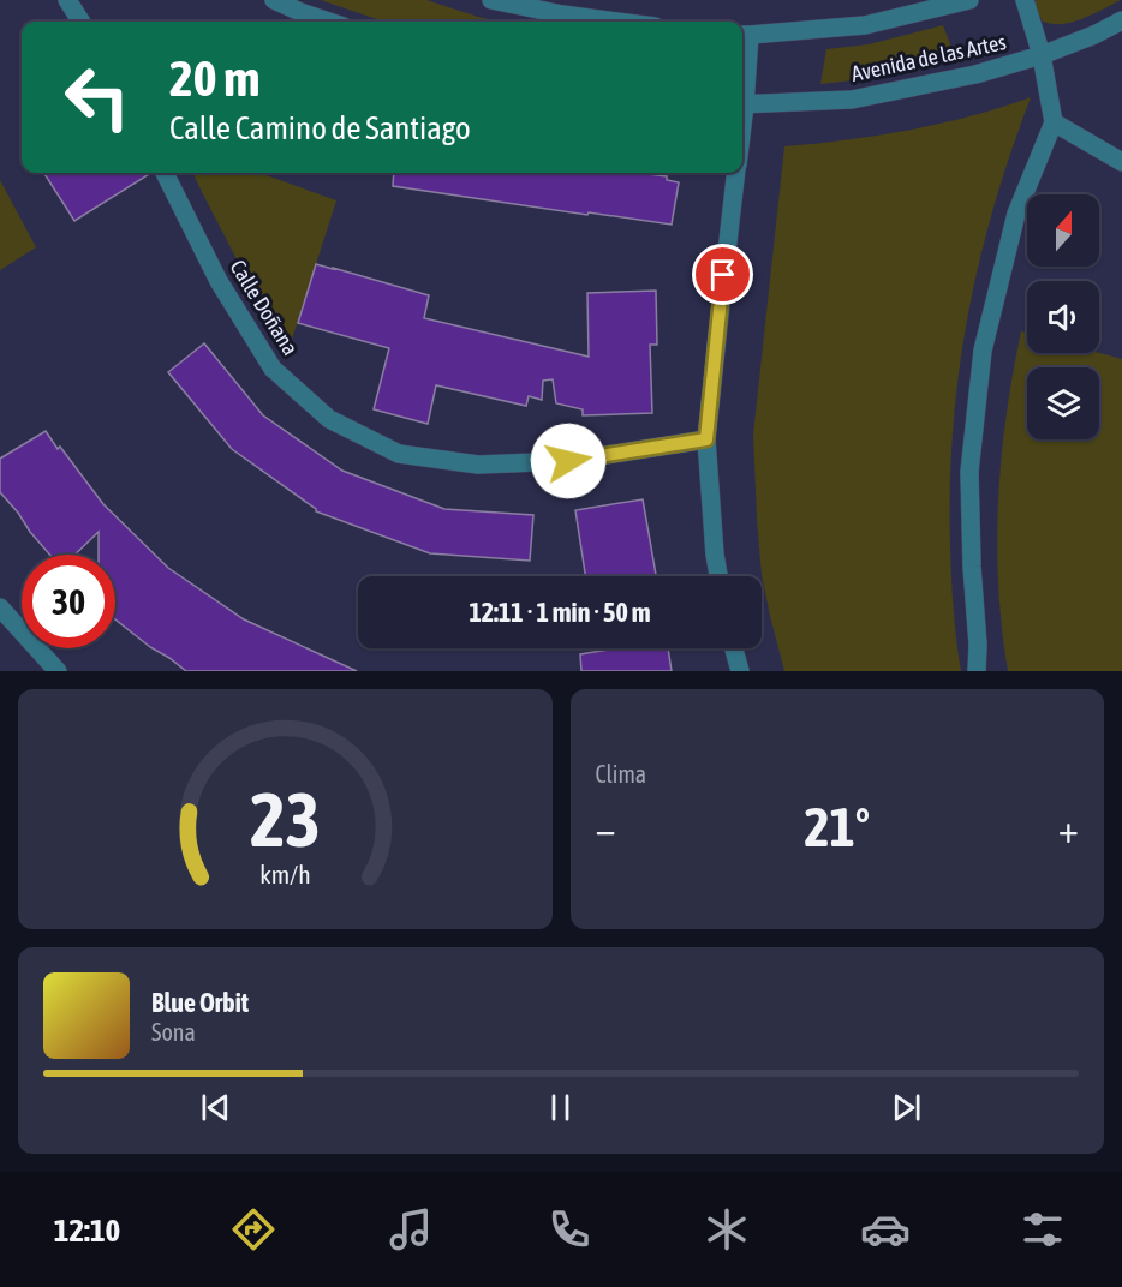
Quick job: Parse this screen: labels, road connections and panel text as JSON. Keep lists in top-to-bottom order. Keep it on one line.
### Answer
{"streets":{"street":["Avenida de las Artes","Calle Doñana"]},"north":"top","page":{"turn":["20 m","Calle Camino de Santiago"],"limit":"30","trip":"12:11 · 1 min · 50 m","tile":"Clima","heat":["−","21°","+"],"song":["Blue Orbit","Sona"],"tabs":"12:10","gauge":["23","km/h"]}}
